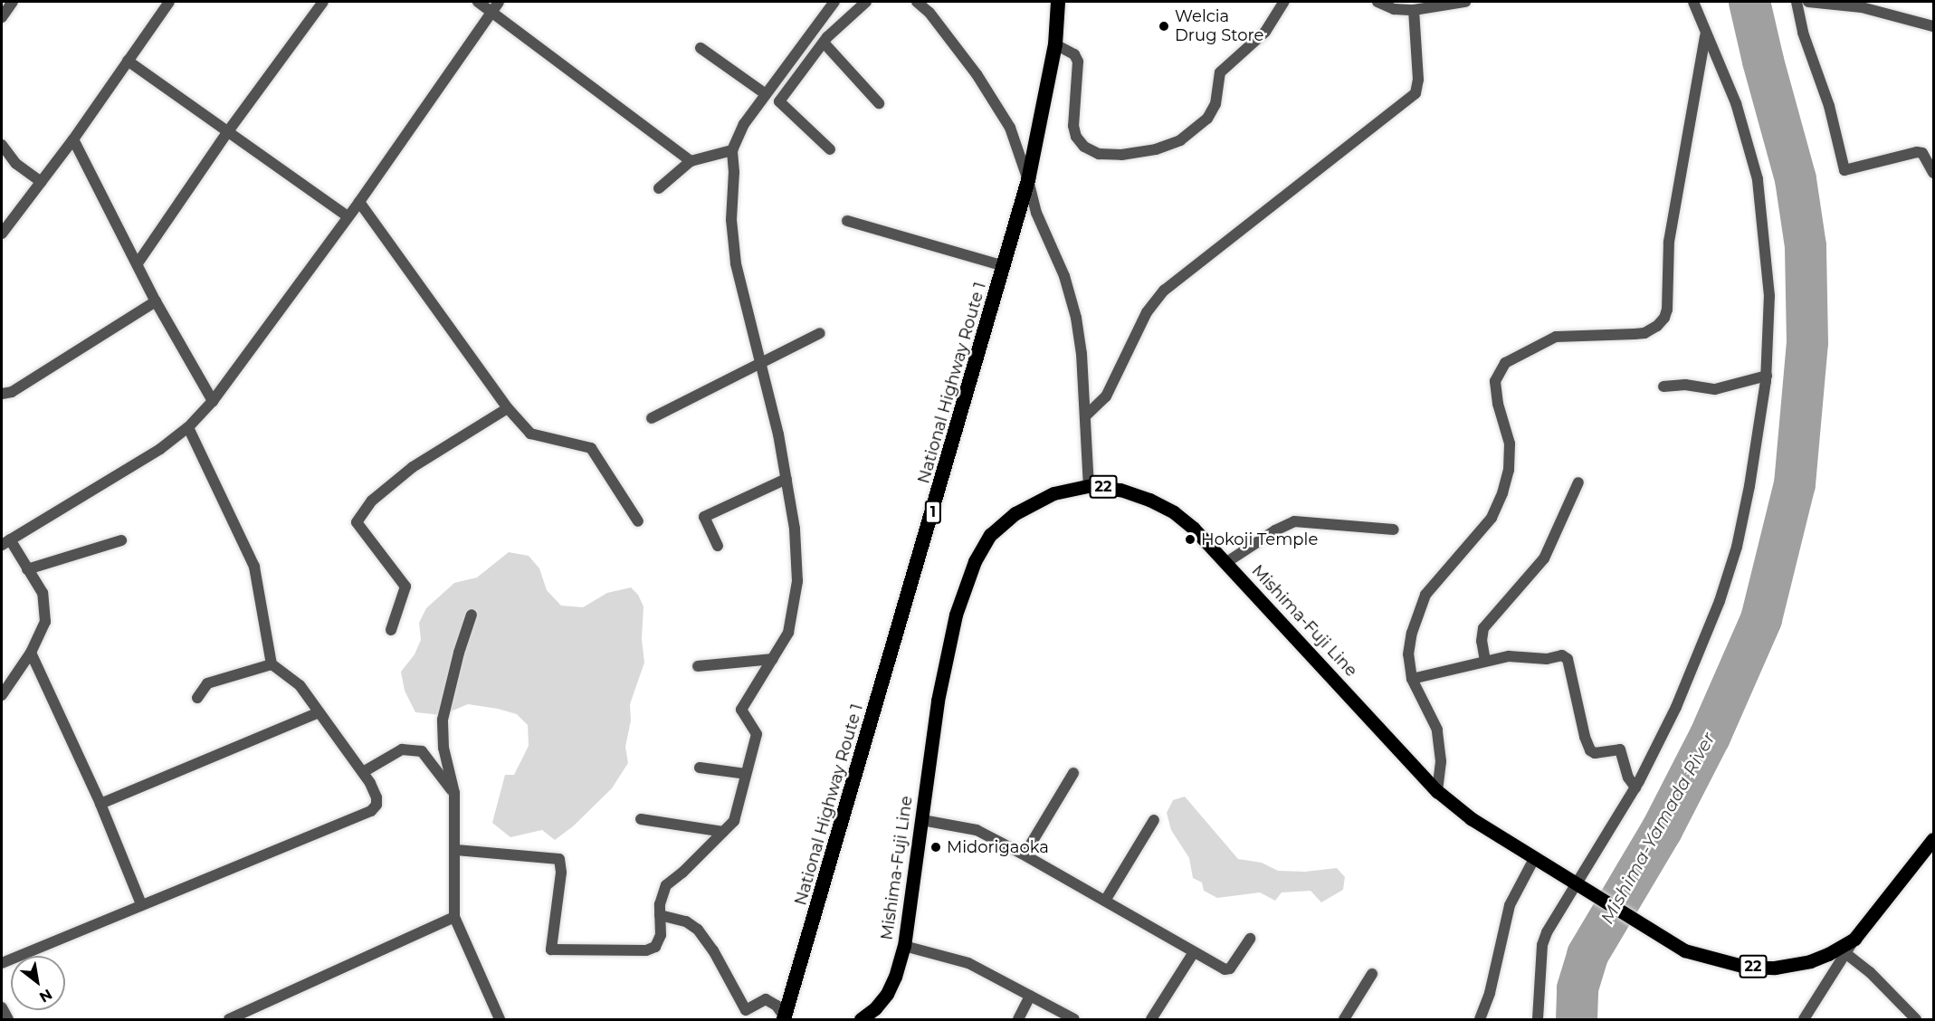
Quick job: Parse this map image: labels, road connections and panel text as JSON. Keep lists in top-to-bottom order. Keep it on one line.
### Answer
{"streets":{"highway":["National Highway Route 1","1"],"main road":["22","Mishima-Fuji Line"]},"crossings":[["22","Mishima-Fuji Line"]],"water":["Mishima-Yamada River"],"places":["Welcia Drug Store","Hokoji Temple","Midorigaoka"],"north":"bottom right"}
